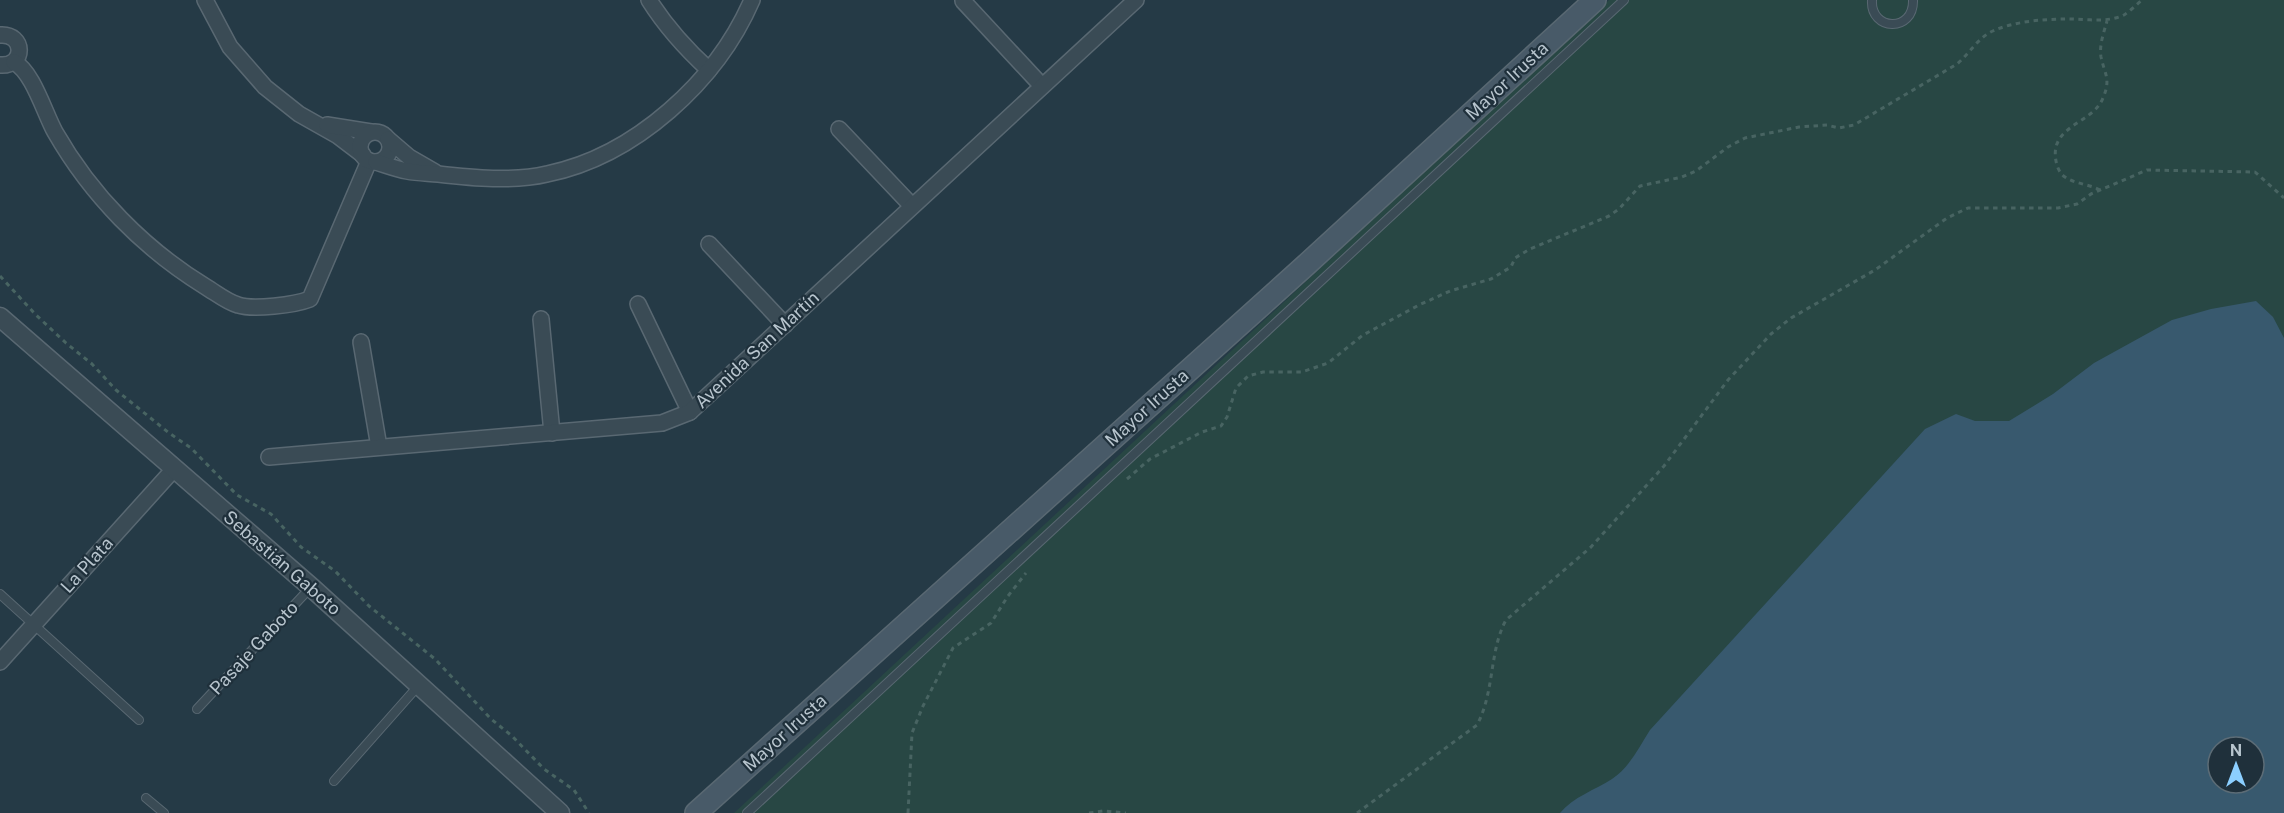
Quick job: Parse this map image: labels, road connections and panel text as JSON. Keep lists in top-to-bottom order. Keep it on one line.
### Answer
{"streets":{"main road":["Mayor Irusta"],"street":["Avenida San Martín","Sebastián Gaboto","La Plata"],"lane":["Pasaje Gaboto"]},"crossings":[["Sebastián Gaboto","La Plata"],["Sebastián Gaboto","Pasaje Gaboto"]],"north":"top"}
